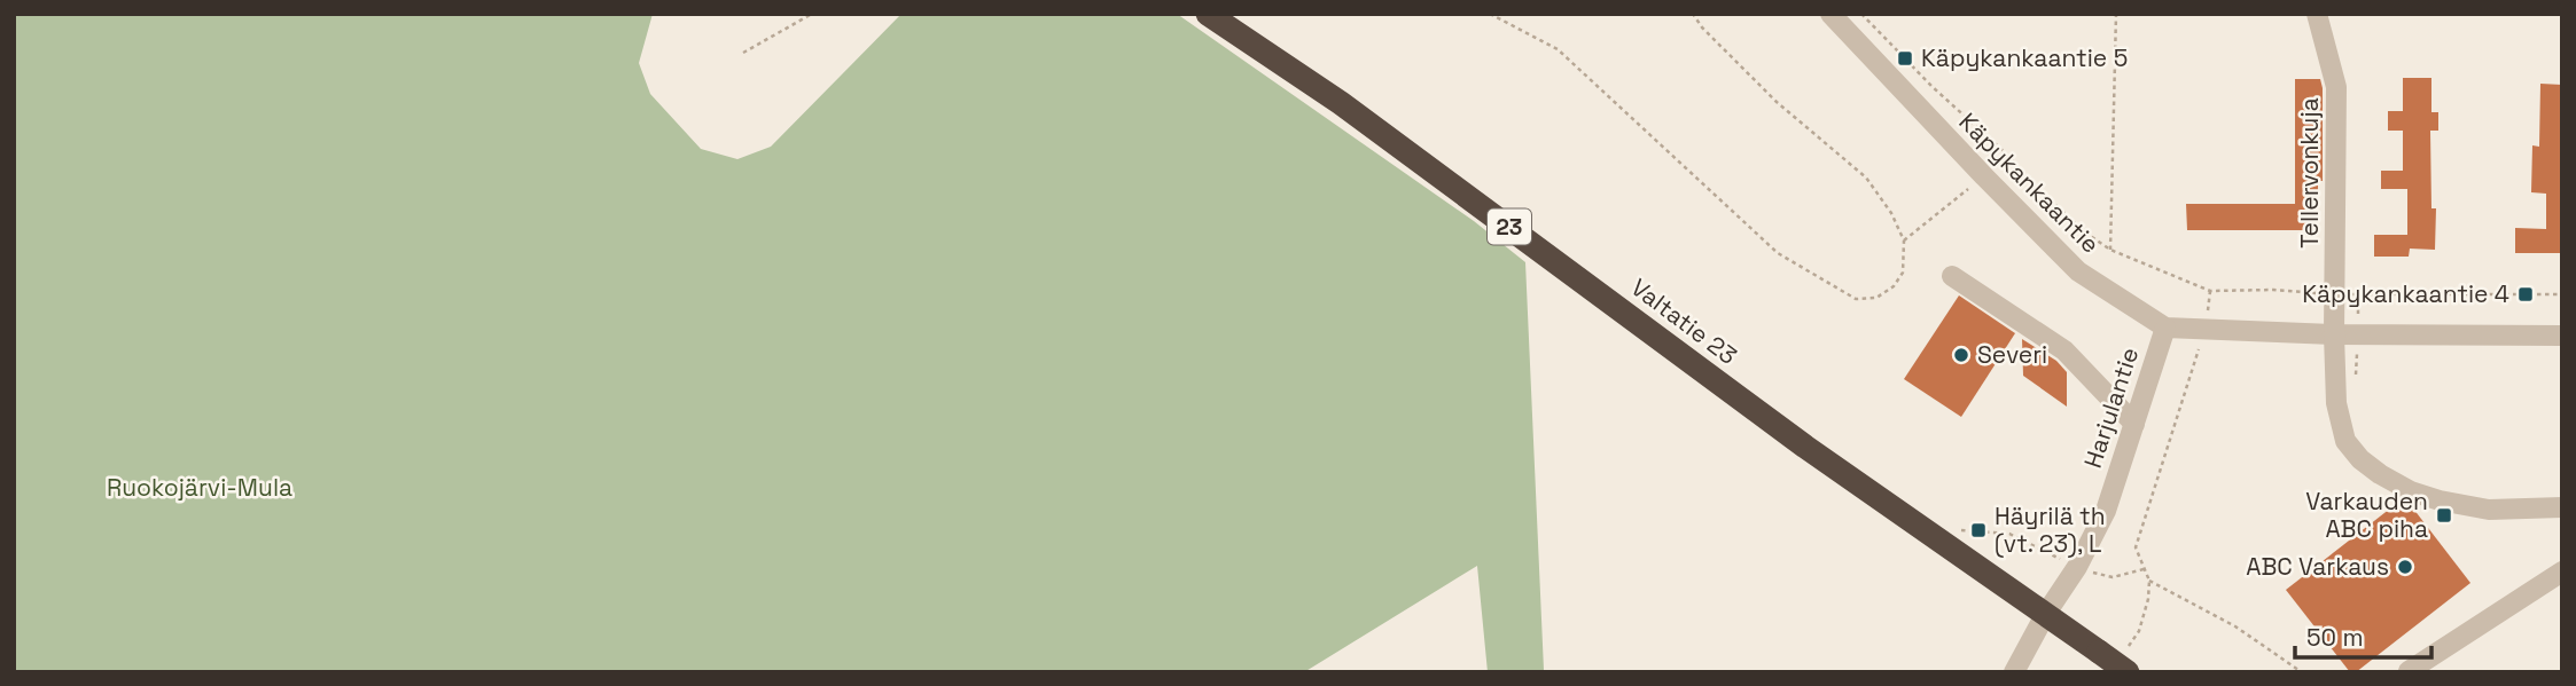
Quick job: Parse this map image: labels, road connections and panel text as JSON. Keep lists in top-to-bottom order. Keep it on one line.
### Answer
{"streets":{"highway":["23","Valtatie 23"],"street":["Tellervonkuja","Käpykankaantie","Harjulantie"]},"crossings":[["Käpykankaantie","Harjulantie"],["Valtatie 23","Harjulantie"]],"parks":["Ruokojärvi-Mula"],"places":{"transit":["Käpykankaantie 5","Käpykankaantie 4","Varkauden ABC piha","Häyrilä th (vt. 23), L"],"other":["Severi","ABC Varkaus"]},"scale_bar":"50 m"}
